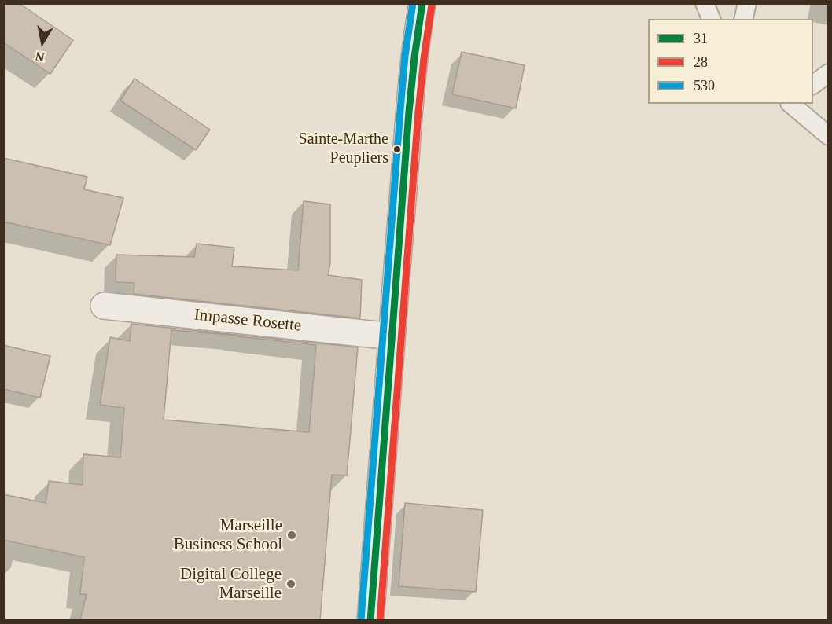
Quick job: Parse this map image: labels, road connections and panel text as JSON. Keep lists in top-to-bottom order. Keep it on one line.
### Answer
{"streets":{"street":["Impasse Rosette"]},"places":["Sainte-Marthe Peupliers","Marseille Business School","Digital College Marseille"],"lines":["transit line 31","transit line 530","transit line 28"],"legend":["31","28","530"],"north":"bottom"}
